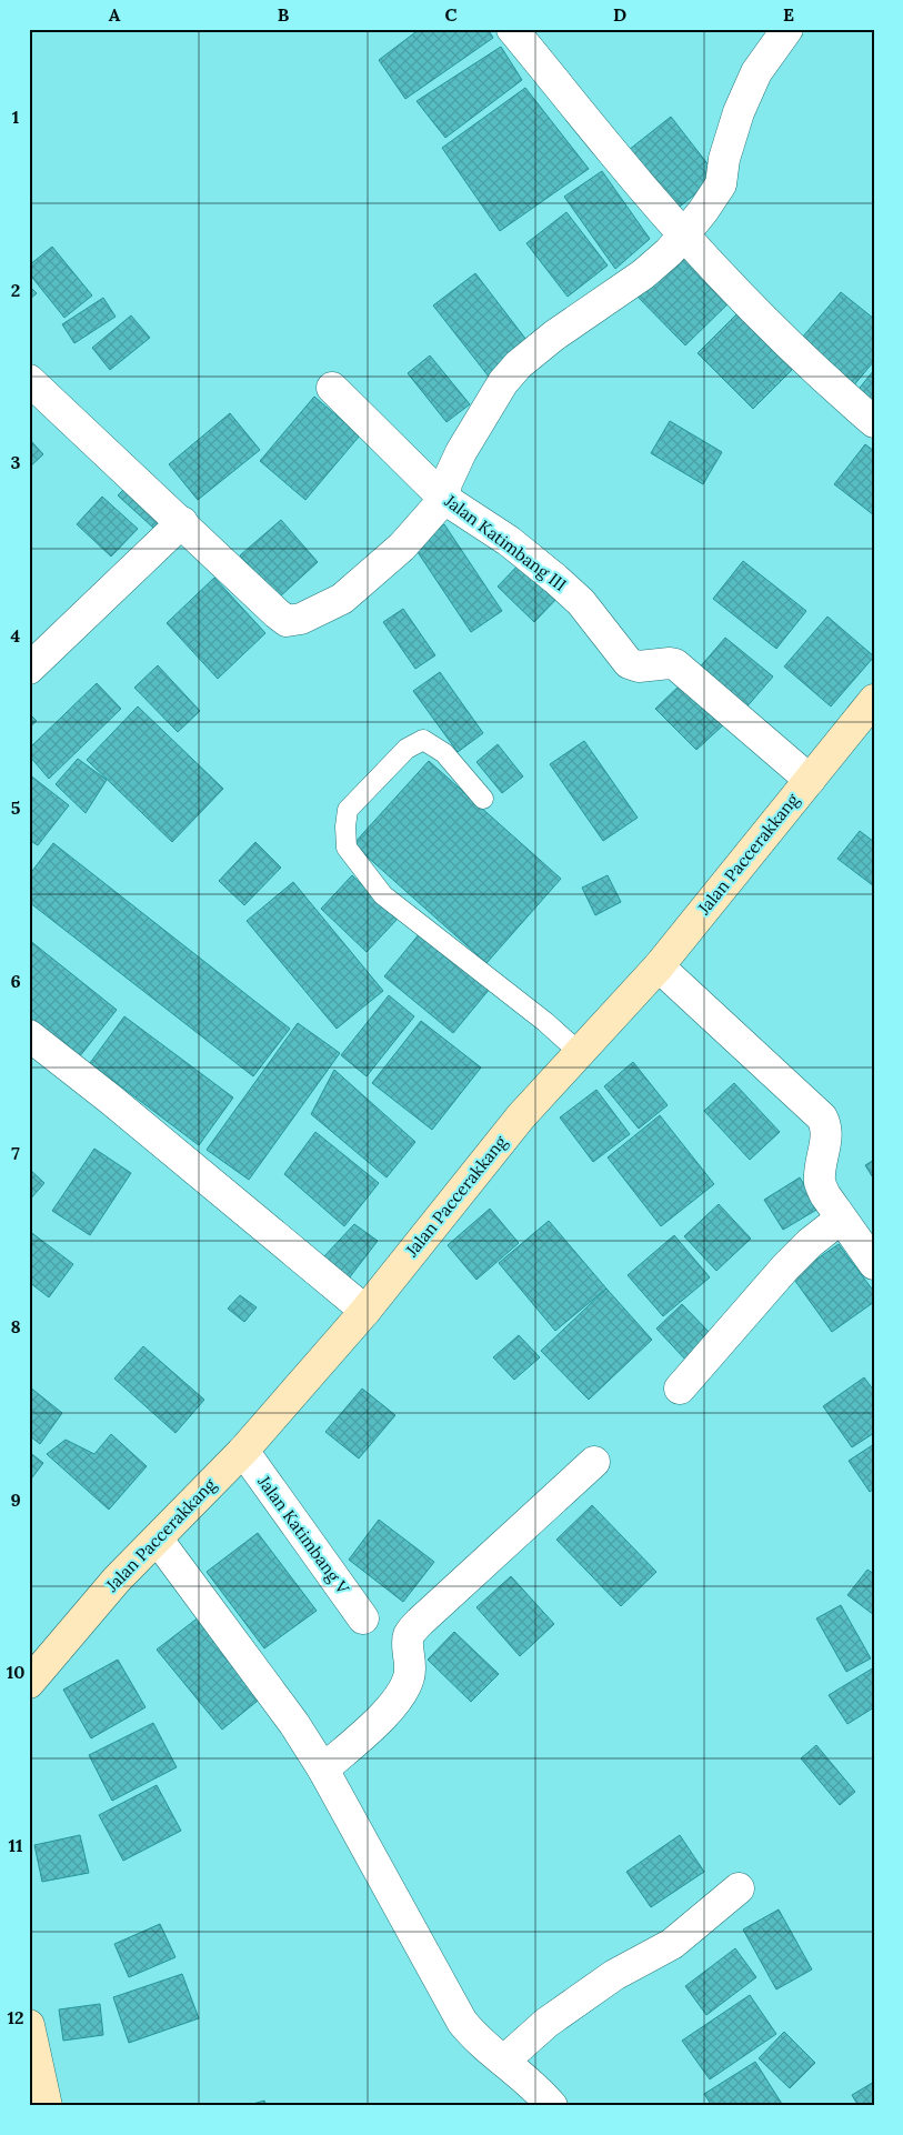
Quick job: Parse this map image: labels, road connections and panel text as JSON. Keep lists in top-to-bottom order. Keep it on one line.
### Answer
{"streets":{"main road":["Jalan Paccerakkang"],"street":["Jalan Katimbang III","Jalan Katimbang V"]},"crossings":[["Jalan Katimbang III","Jalan Paccerakkang"],["Jalan Paccerakkang","Jalan Katimbang V"]],"grid":{"columns":["A","B","C","D","E"],"rows":["1","2","3","4","5","6","7","8","9","10","11","12"]}}
